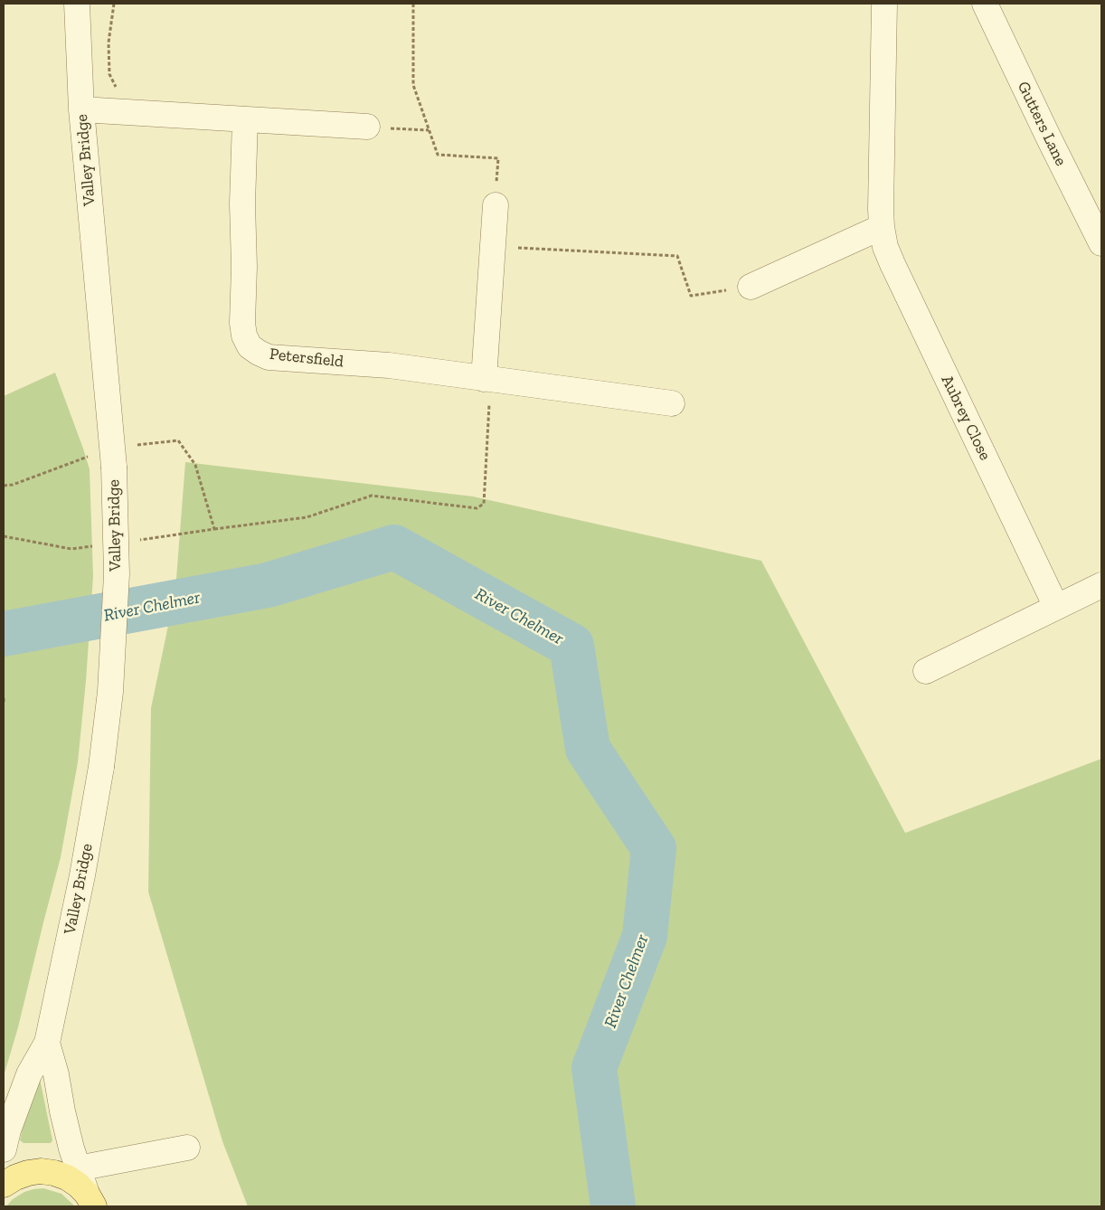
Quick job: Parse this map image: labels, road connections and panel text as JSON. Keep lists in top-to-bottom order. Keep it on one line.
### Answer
{"streets":{"street":["Gutters Lane","Valley Bridge","Petersfield","Aubrey Close"]},"water":["River Chelmer"]}
